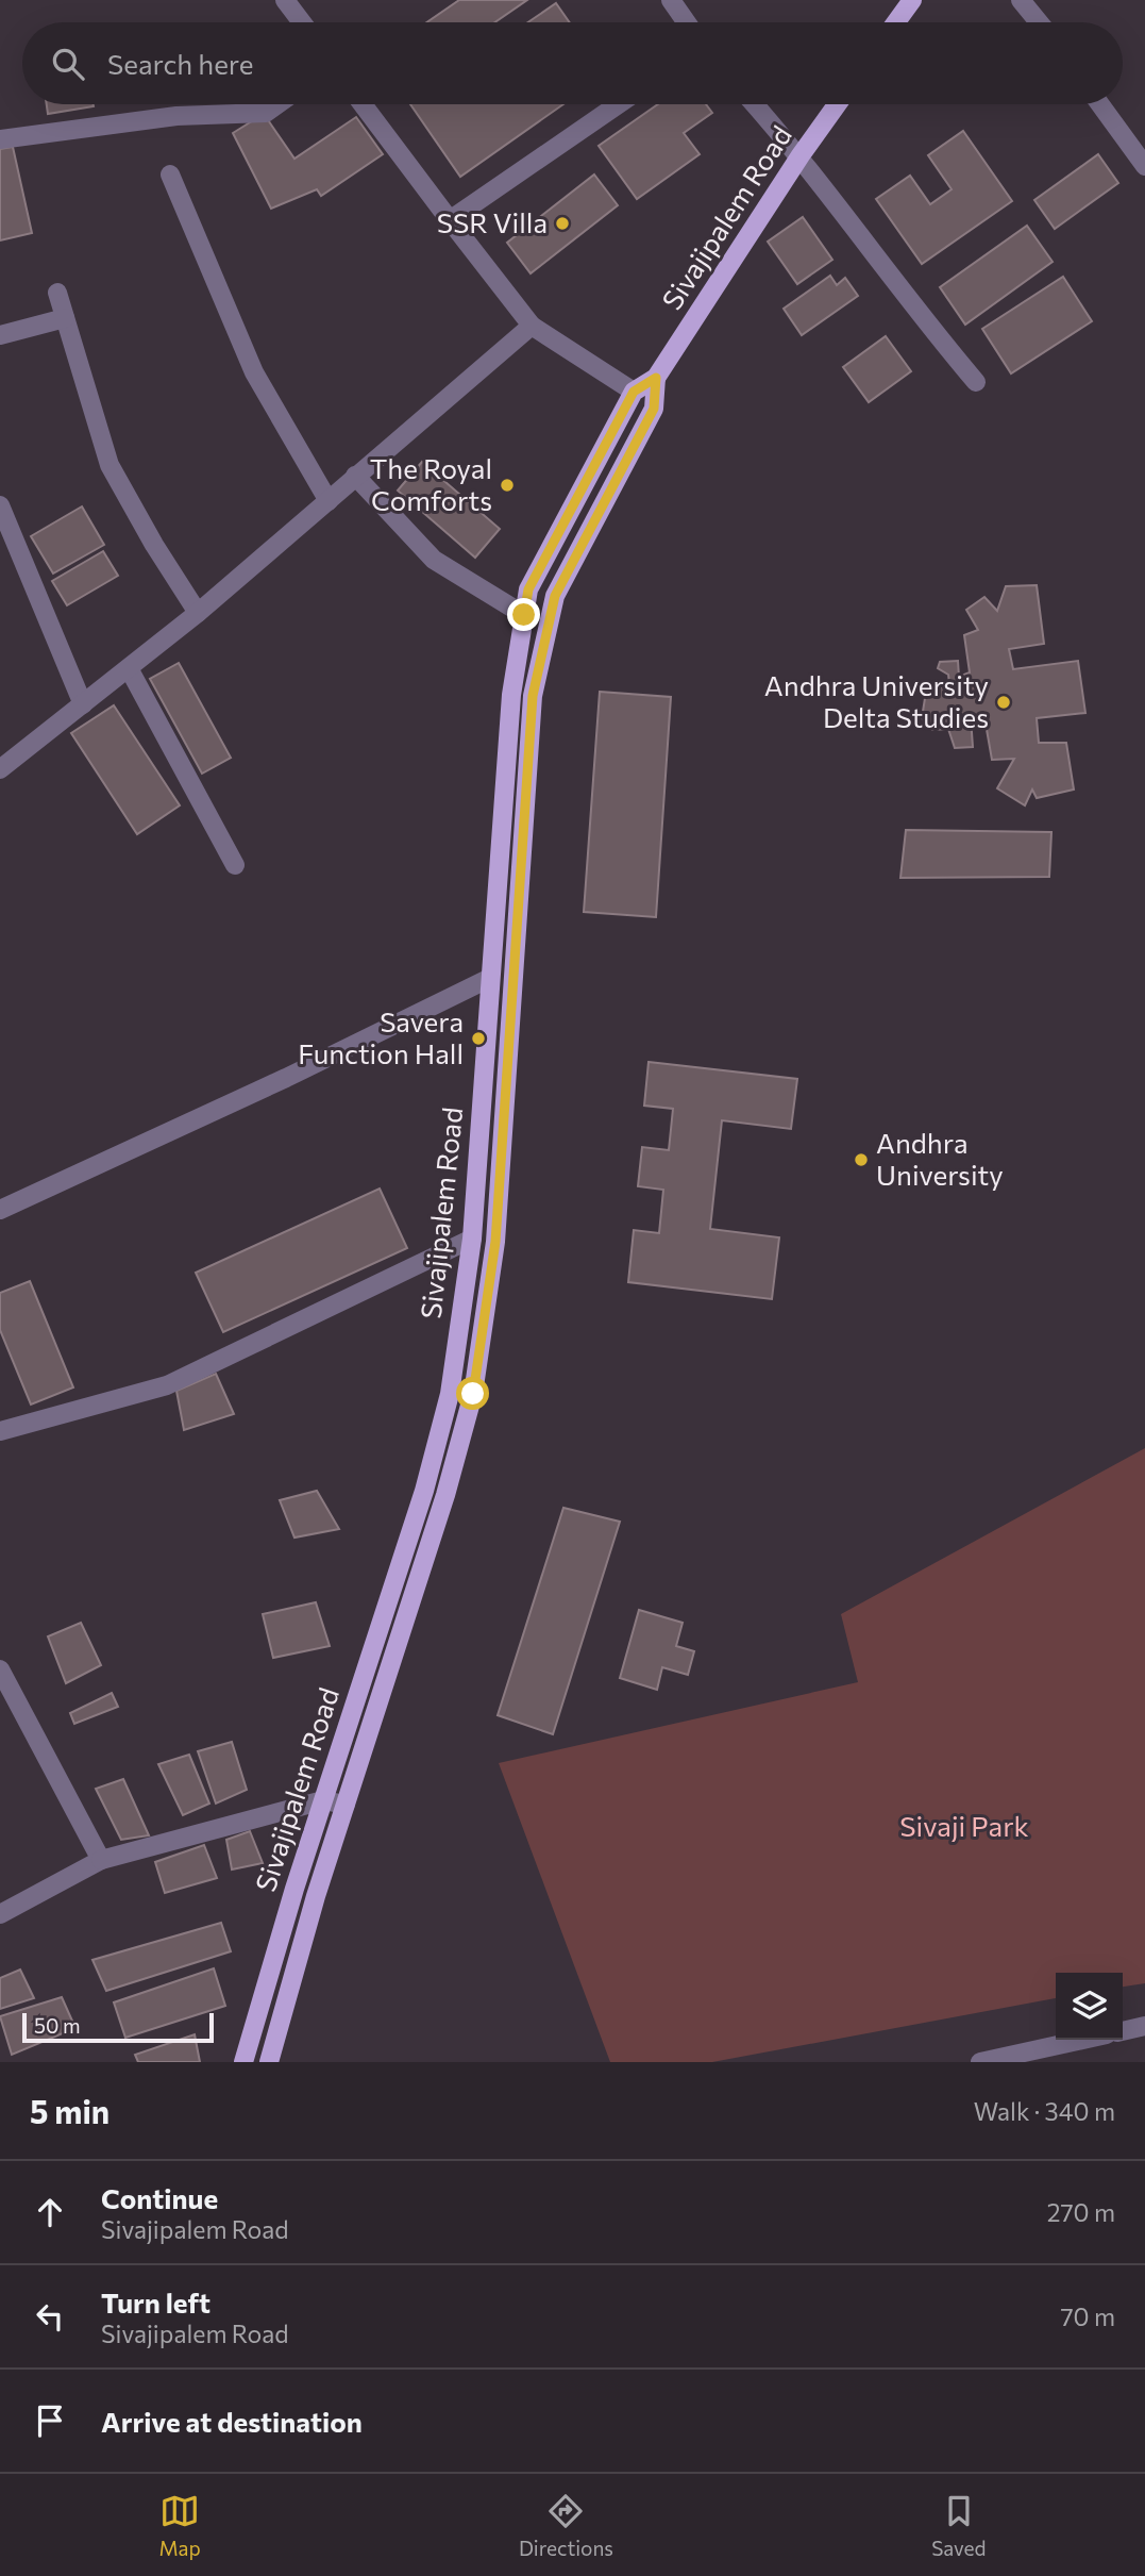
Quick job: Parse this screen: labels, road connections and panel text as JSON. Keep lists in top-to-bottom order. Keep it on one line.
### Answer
{"streets":{"main road":["Sivajipalem Road"]},"parks":["Sivaji Park"],"places":["SSR Villa","The Royal Comforts","Andhra University Delta Studies","Savera Function Hall","Andhra University"],"scale_bar":"50 m","page":{"search":"Search here","scale":"50 m","heading":["5 min","Walk · 340 m"],"list":[["Continue","Sivajipalem Road","270 m"],["Turn left","Sivajipalem Road","70 m"],"Arrive at destination"],"nav":["Map","Directions","Saved"]}}
